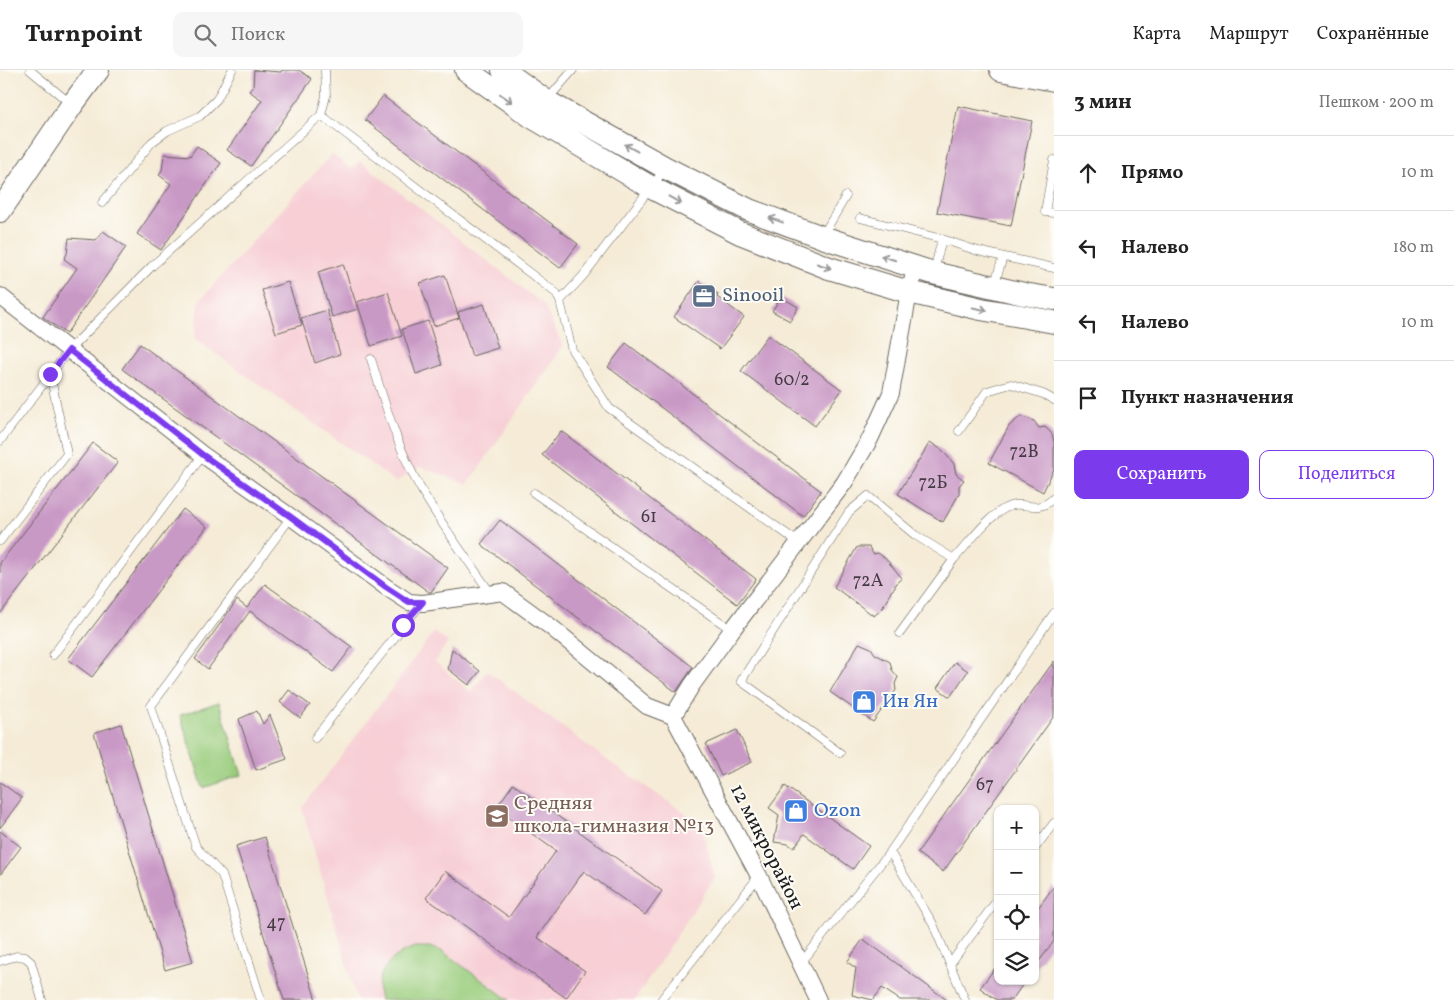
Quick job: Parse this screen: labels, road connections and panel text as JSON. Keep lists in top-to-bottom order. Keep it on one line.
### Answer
{"streets":{"street":["12 микрорайон"]},"places":{"office":["Sinooil"],"shop":["Ин Ян","Ozon"],"school or university":["Средняя школа-гимназия №13"]},"house_numbers":["60/2","72В","72Б","61","72А","67","47"],"page":{"header":"Turnpoint","search":"Поиск","nav":["Карта","Маршрут","Сохранённые"],"heading":["3 мин","Пешком · 200 m"],"list":[["Прямо","10 m"],["Налево","180 m"],["Налево","10 m"],"Пункт назначения"],"buttons":["Сохранить","Поделиться"],"map_buttons":["+","−"]}}
